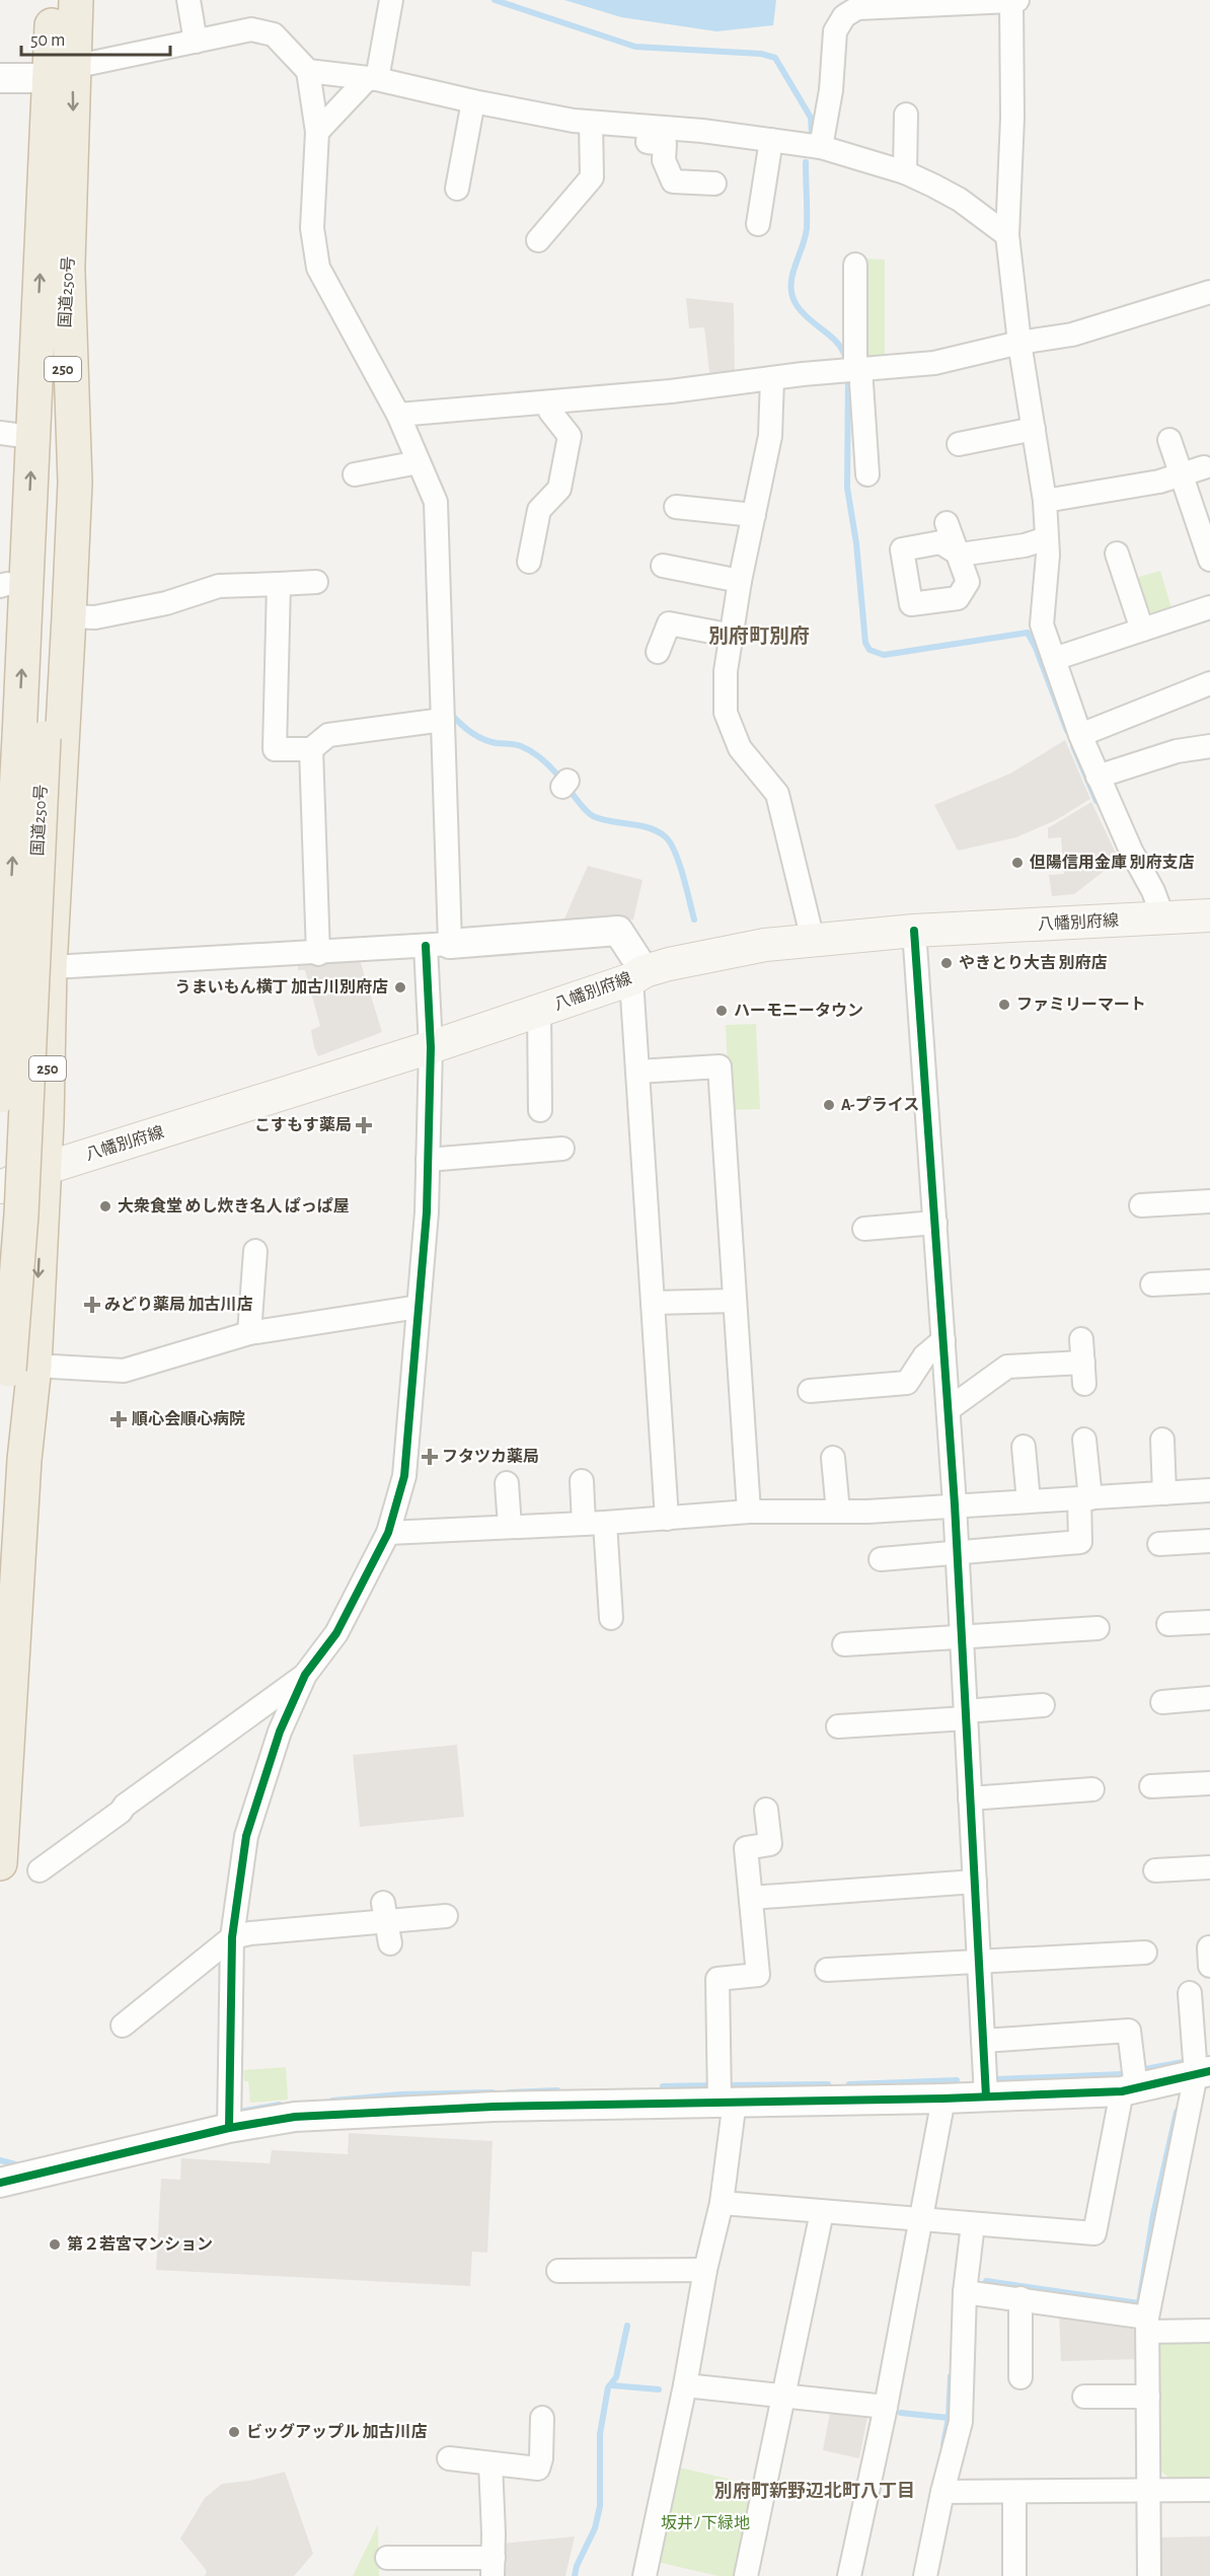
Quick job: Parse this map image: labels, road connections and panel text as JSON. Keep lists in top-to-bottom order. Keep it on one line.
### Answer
{"streets":{"highway":["国道250号","250"],"main road":["八幡別府線"]},"crossings":[["国道250号","250"],["250","八幡別府線"]],"districts":["別府町別府","別府町新野辺北町八丁目"],"parks":["坂井ﾉ下緑地"],"places":{"other":["但陽信用金庫 別府支店","やきとり大吉 別府店","うまいもん横丁 加古川別府店","ファミリーマート","ハーモニータウン","A-プライス","大衆食堂 めし炊き名人 ぱっぱ屋","第２若宮マンション","ビッグアップル 加古川店"],"health":["こすもす薬局","みどり薬局 加古川店","順心会順心病院","フタツカ薬局"]},"scale_bar":"50 m"}
